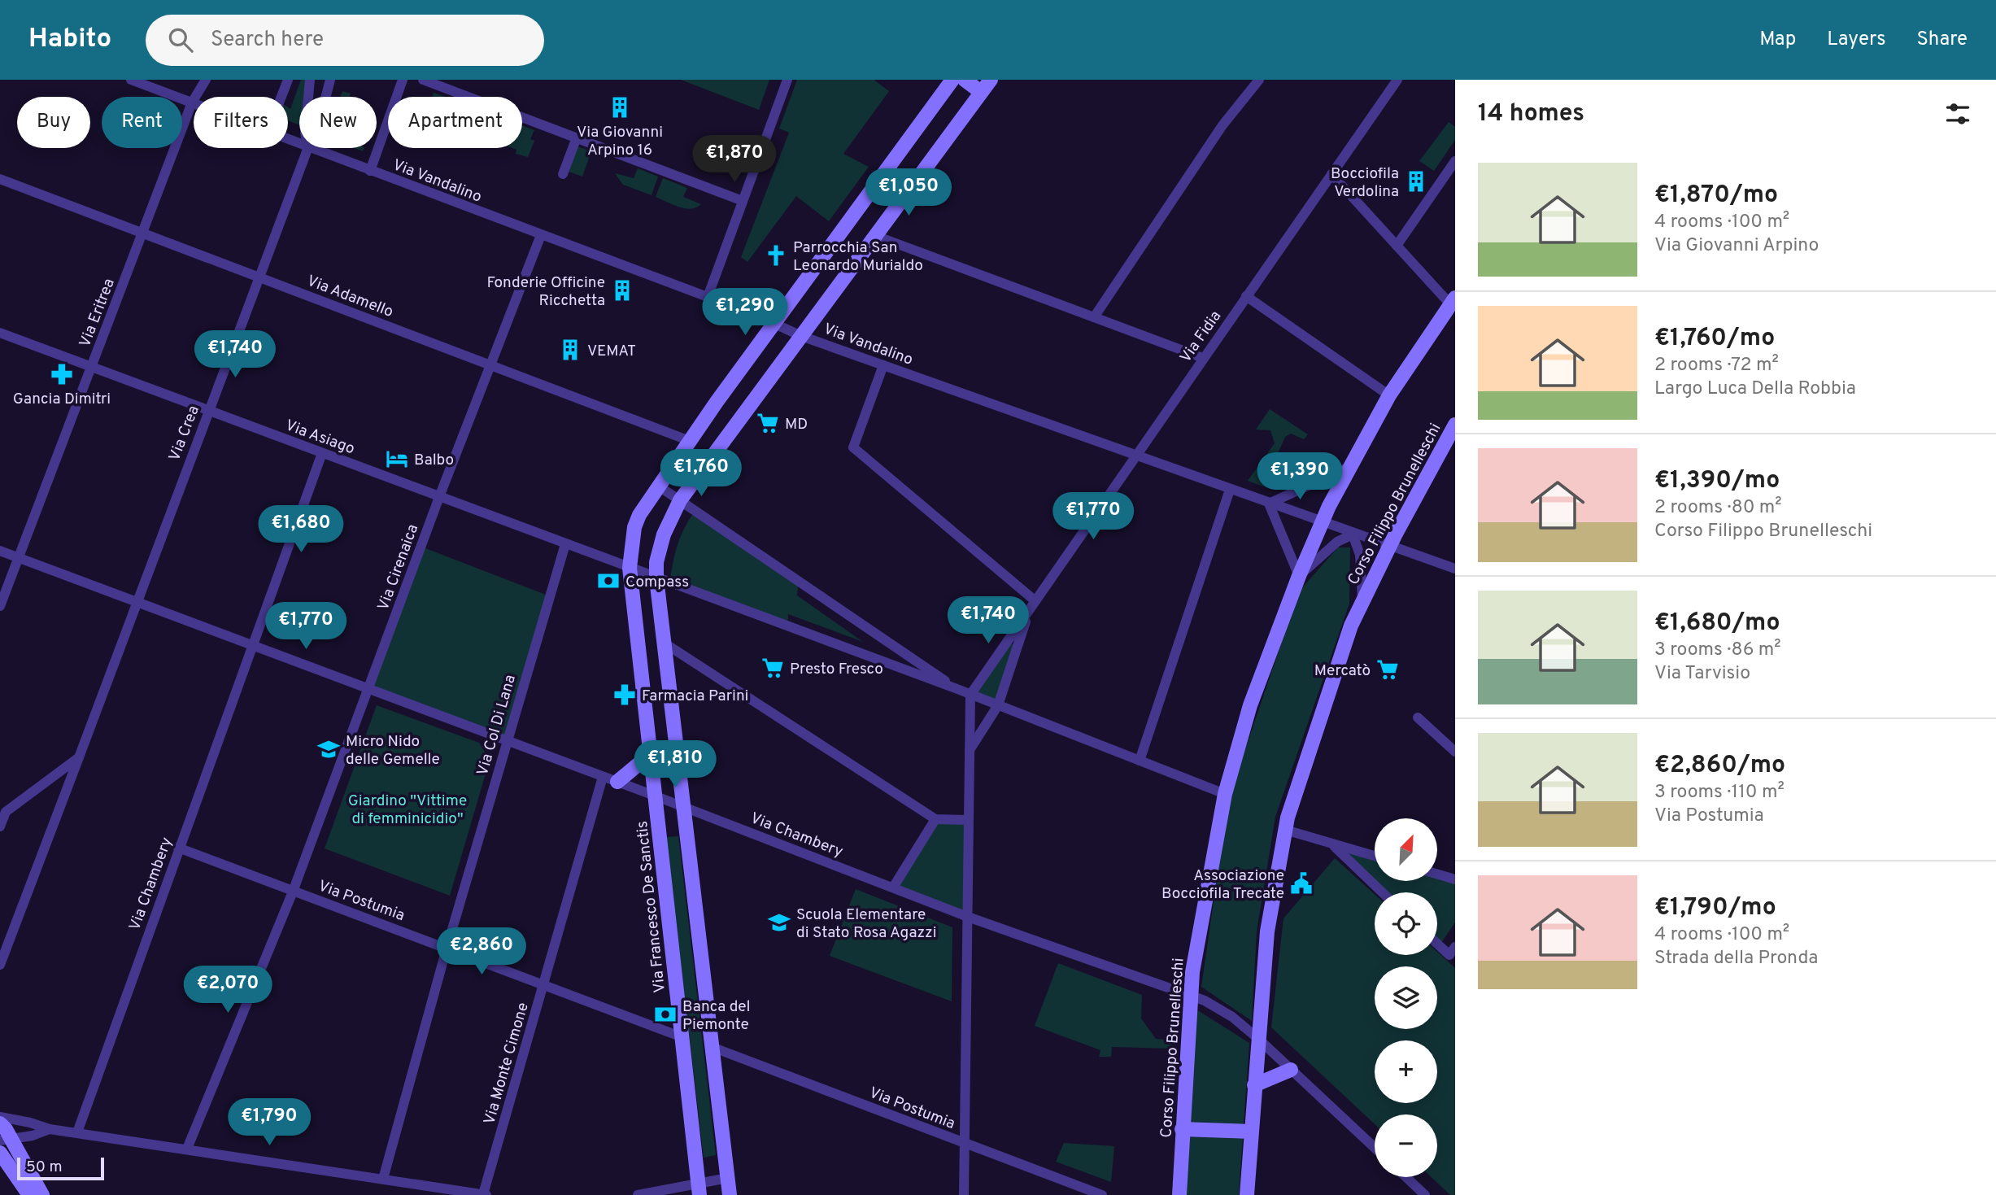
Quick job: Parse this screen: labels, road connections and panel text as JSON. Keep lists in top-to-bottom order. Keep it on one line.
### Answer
{"streets":{"main road":["Corso Filippo Brunelleschi","Via Francesco De Sanctis"],"street":["Via Vandalino","Via Adamello","Via Eritrea","Via Fidia","Via Crea","Via Asiago","Via Cirenaica","Via Col Di Lana","Via Chambery","Via Postumia","Via Monte Cimone"]},"crossings":[["Via Vandalino","Via Eritrea"],["Via Vandalino","Via Fidia"],["Via Vandalino","Corso Filippo Brunelleschi"],["Via Vandalino","Via Cirenaica"],["Via Vandalino","Via Francesco De Sanctis"],["Via Adamello","Via Eritrea"],["Via Adamello","Via Crea"],["Via Adamello","Via Cirenaica"],["Via Adamello","Via Francesco De Sanctis"],["Via Eritrea","Via Asiago"],["Via Eritrea","Via Chambery"],["Via Crea","Via Asiago"],["Via Crea","Via Chambery"],["Via Asiago","Via Cirenaica"],["Via Asiago","Via Col Di Lana"],["Via Asiago","Via Francesco De Sanctis"],["Corso Filippo Brunelleschi","Via Chambery"],["Via Cirenaica","Via Chambery"],["Via Cirenaica","Via Postumia"],["Via Col Di Lana","Via Chambery"],["Via Col Di Lana","Via Postumia"],["Via Chambery","Via Francesco De Sanctis"],["Via Chambery","Via Monte Cimone"],["Via Postumia","Via Francesco De Sanctis"],["Via Postumia","Via Monte Cimone"]],"parks":["Giardino \"Vittime di femminicidio\""],"places":{"building":["Via Giovanni Arpino 16","Bocciofila Verdolina","Fonderie Officine Ricchetta","VEMAT"],"church":["Parrocchia San Leonardo Murialdo"],"pharmacy":["Gancia Dimitri","Farmacia Parini"],"supermarket":["MD","Presto Fresco","Mercatò"],"hotel":["Balbo"],"bank":["Compass","Banca del Piemonte"],"school or university":["Micro Nido delle Gemelle","Scuola Elementare di Stato Rosa Agazzi"],"public building":["Associazione Bocciofila Trecate"]},"scale_bar":"50 m","north":"top right","page":{"header":"Habito","search":"Search here","nav":["Map","Layers","Share"],"heading":"14 homes","chip":["Buy","Rent","Filters","New","Apartment"],"price":["€1,870","€1,050","€1,290","€1,740","€1,760","€1,390","€1,770","€1,680","€1,740","€1,770","€1,810","€2,860","€2,070","€1,790"],"list":[{"name":"€1,870/mo","note":"4 rooms · 100 m² · Via Giovanni Arpino"},{"name":"€1,760/mo","note":"2 rooms · 72 m² · Largo Luca Della Robbia"},{"name":"€1,390/mo","note":"2 rooms · 80 m² · Corso Filippo Brunelleschi"},{"name":"€1,680/mo","note":"3 rooms · 86 m² · Via Tarvisio"},{"name":"€2,860/mo","note":"3 rooms · 110 m² · Via Postumia"},{"name":"€1,790/mo","note":"4 rooms · 100 m² · Strada della Pronda"}],"map_buttons":["+","−"],"scale":"50 m"}}
